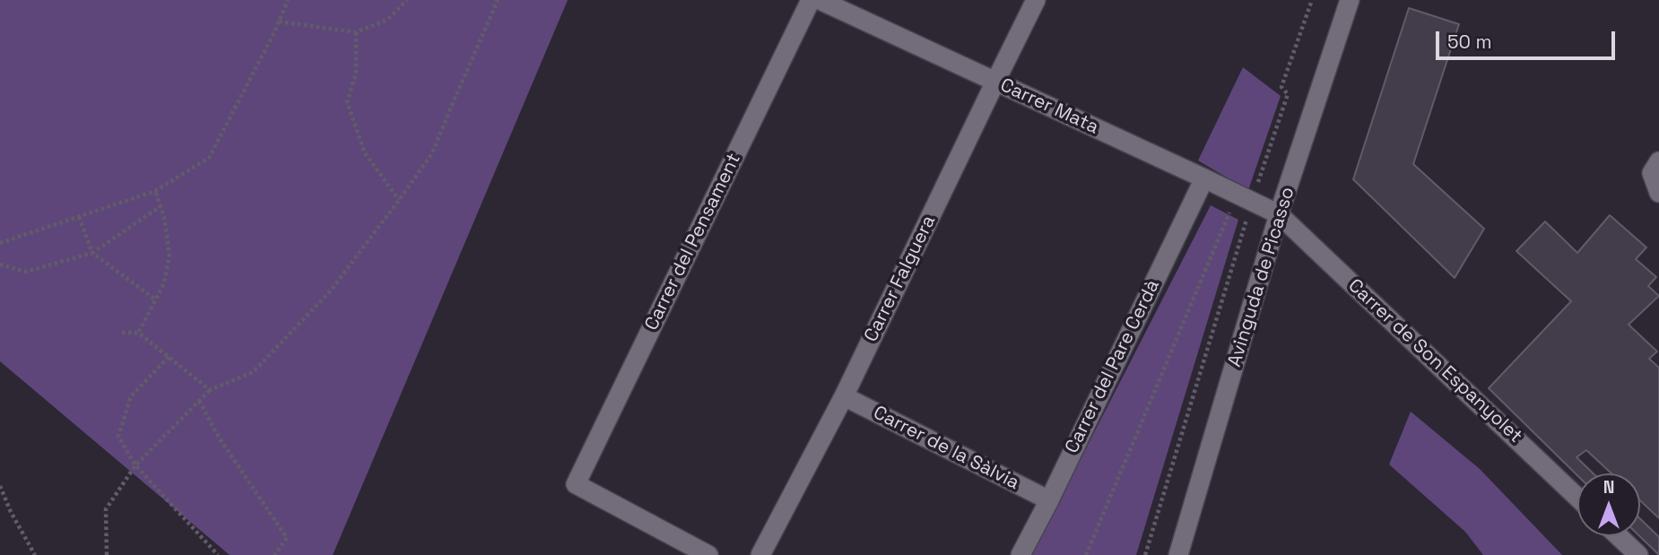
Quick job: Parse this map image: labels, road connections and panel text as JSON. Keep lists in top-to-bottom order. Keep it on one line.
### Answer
{"streets":{"street":["Carrer Mata","Carrer del Pensament","Avinguda de Picasso","Carrer Falguera","Carrer de Son Espanyolet","Carrer del Pare Cerdà","Carrer de la Sàlvia"]},"crossings":[["Carrer Mata","Avinguda de Picasso"],["Carrer Mata","Carrer Falguera"],["Carrer Mata","Carrer de Son Espanyolet"],["Carrer Mata","Carrer del Pare Cerdà"],["Avinguda de Picasso","Carrer de Son Espanyolet"],["Carrer Falguera","Carrer de la Sàlvia"],["Carrer del Pare Cerdà","Carrer de la Sàlvia"]],"scale_bar":"50 m","north":"top"}
